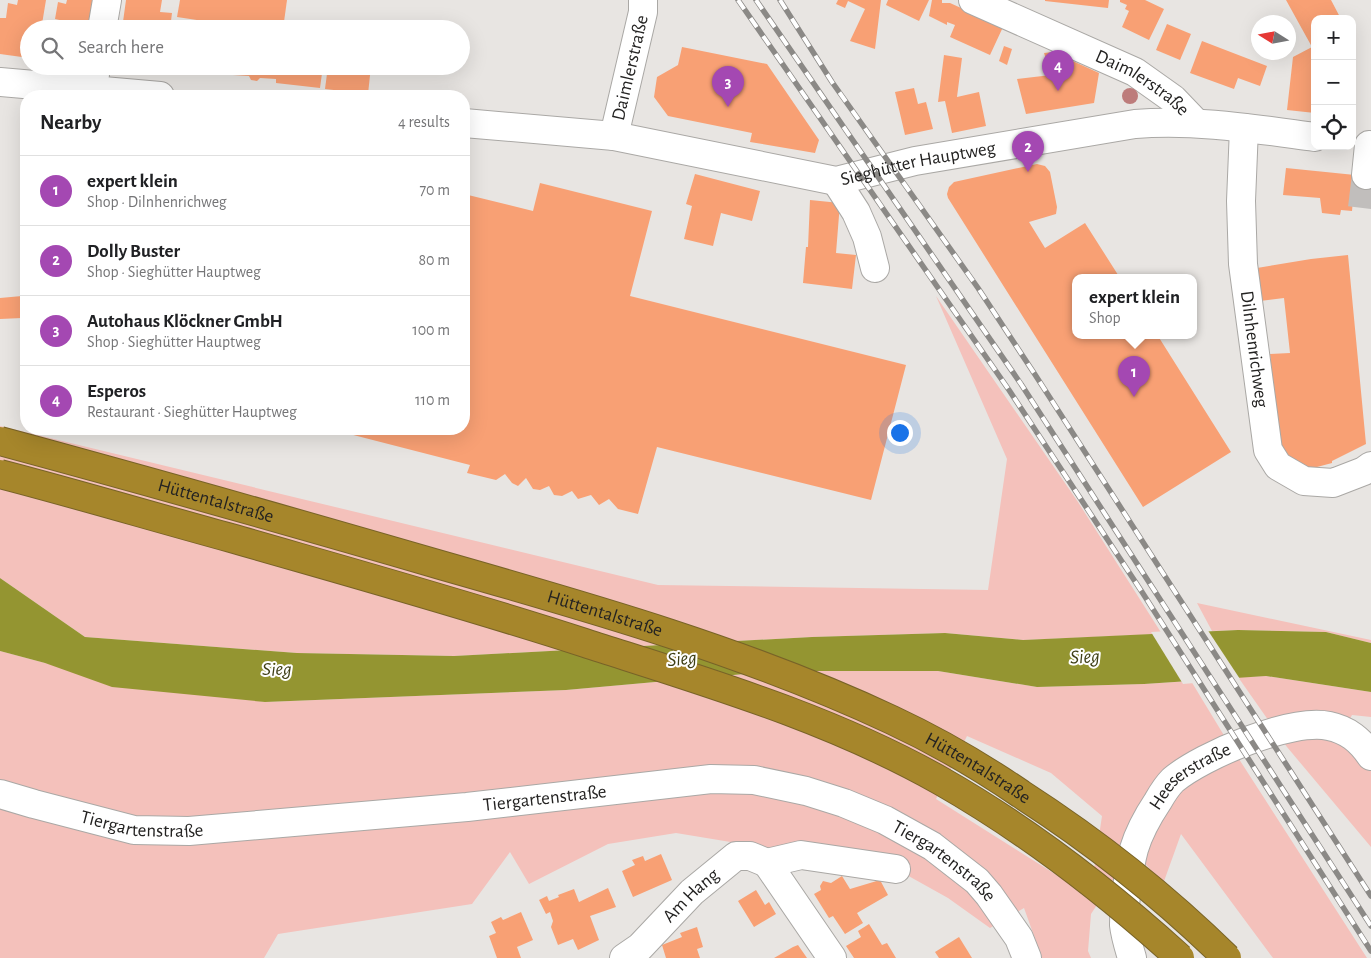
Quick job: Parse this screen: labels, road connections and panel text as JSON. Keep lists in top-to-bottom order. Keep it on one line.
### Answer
{"streets":{"highway":["Hüttentalstraße"],"street":["Daimlerstraße","Sieghütter Hauptweg","Dilnhenrichweg","Heeserstraße","Tiergartenstraße","Am Hang"]},"crossings":[["Daimlerstraße","Sieghütter Hauptweg"],["Sieghütter Hauptweg","Dilnhenrichweg"]],"water":["Sieg"],"north":"left","page":{"map_buttons":["+","−"],"search":"Search here","pins":["4","3","2","1"],"heading":["Nearby","4 results"],"list":[{"mark":"1","name":"expert klein","note":"Shop · Dilnhenrichweg","value":"70 m"},{"mark":"2","name":"Dolly Buster","note":"Shop · Sieghütter Hauptweg","value":"80 m"},{"mark":"3","name":"Autohaus Klöckner GmbH","note":"Shop · Sieghütter Hauptweg","value":"100 m"},{"mark":"4","name":"Esperos","note":"Restaurant · Sieghütter Hauptweg","value":"110 m"}],"popup":["expert klein","Shop"]}}
